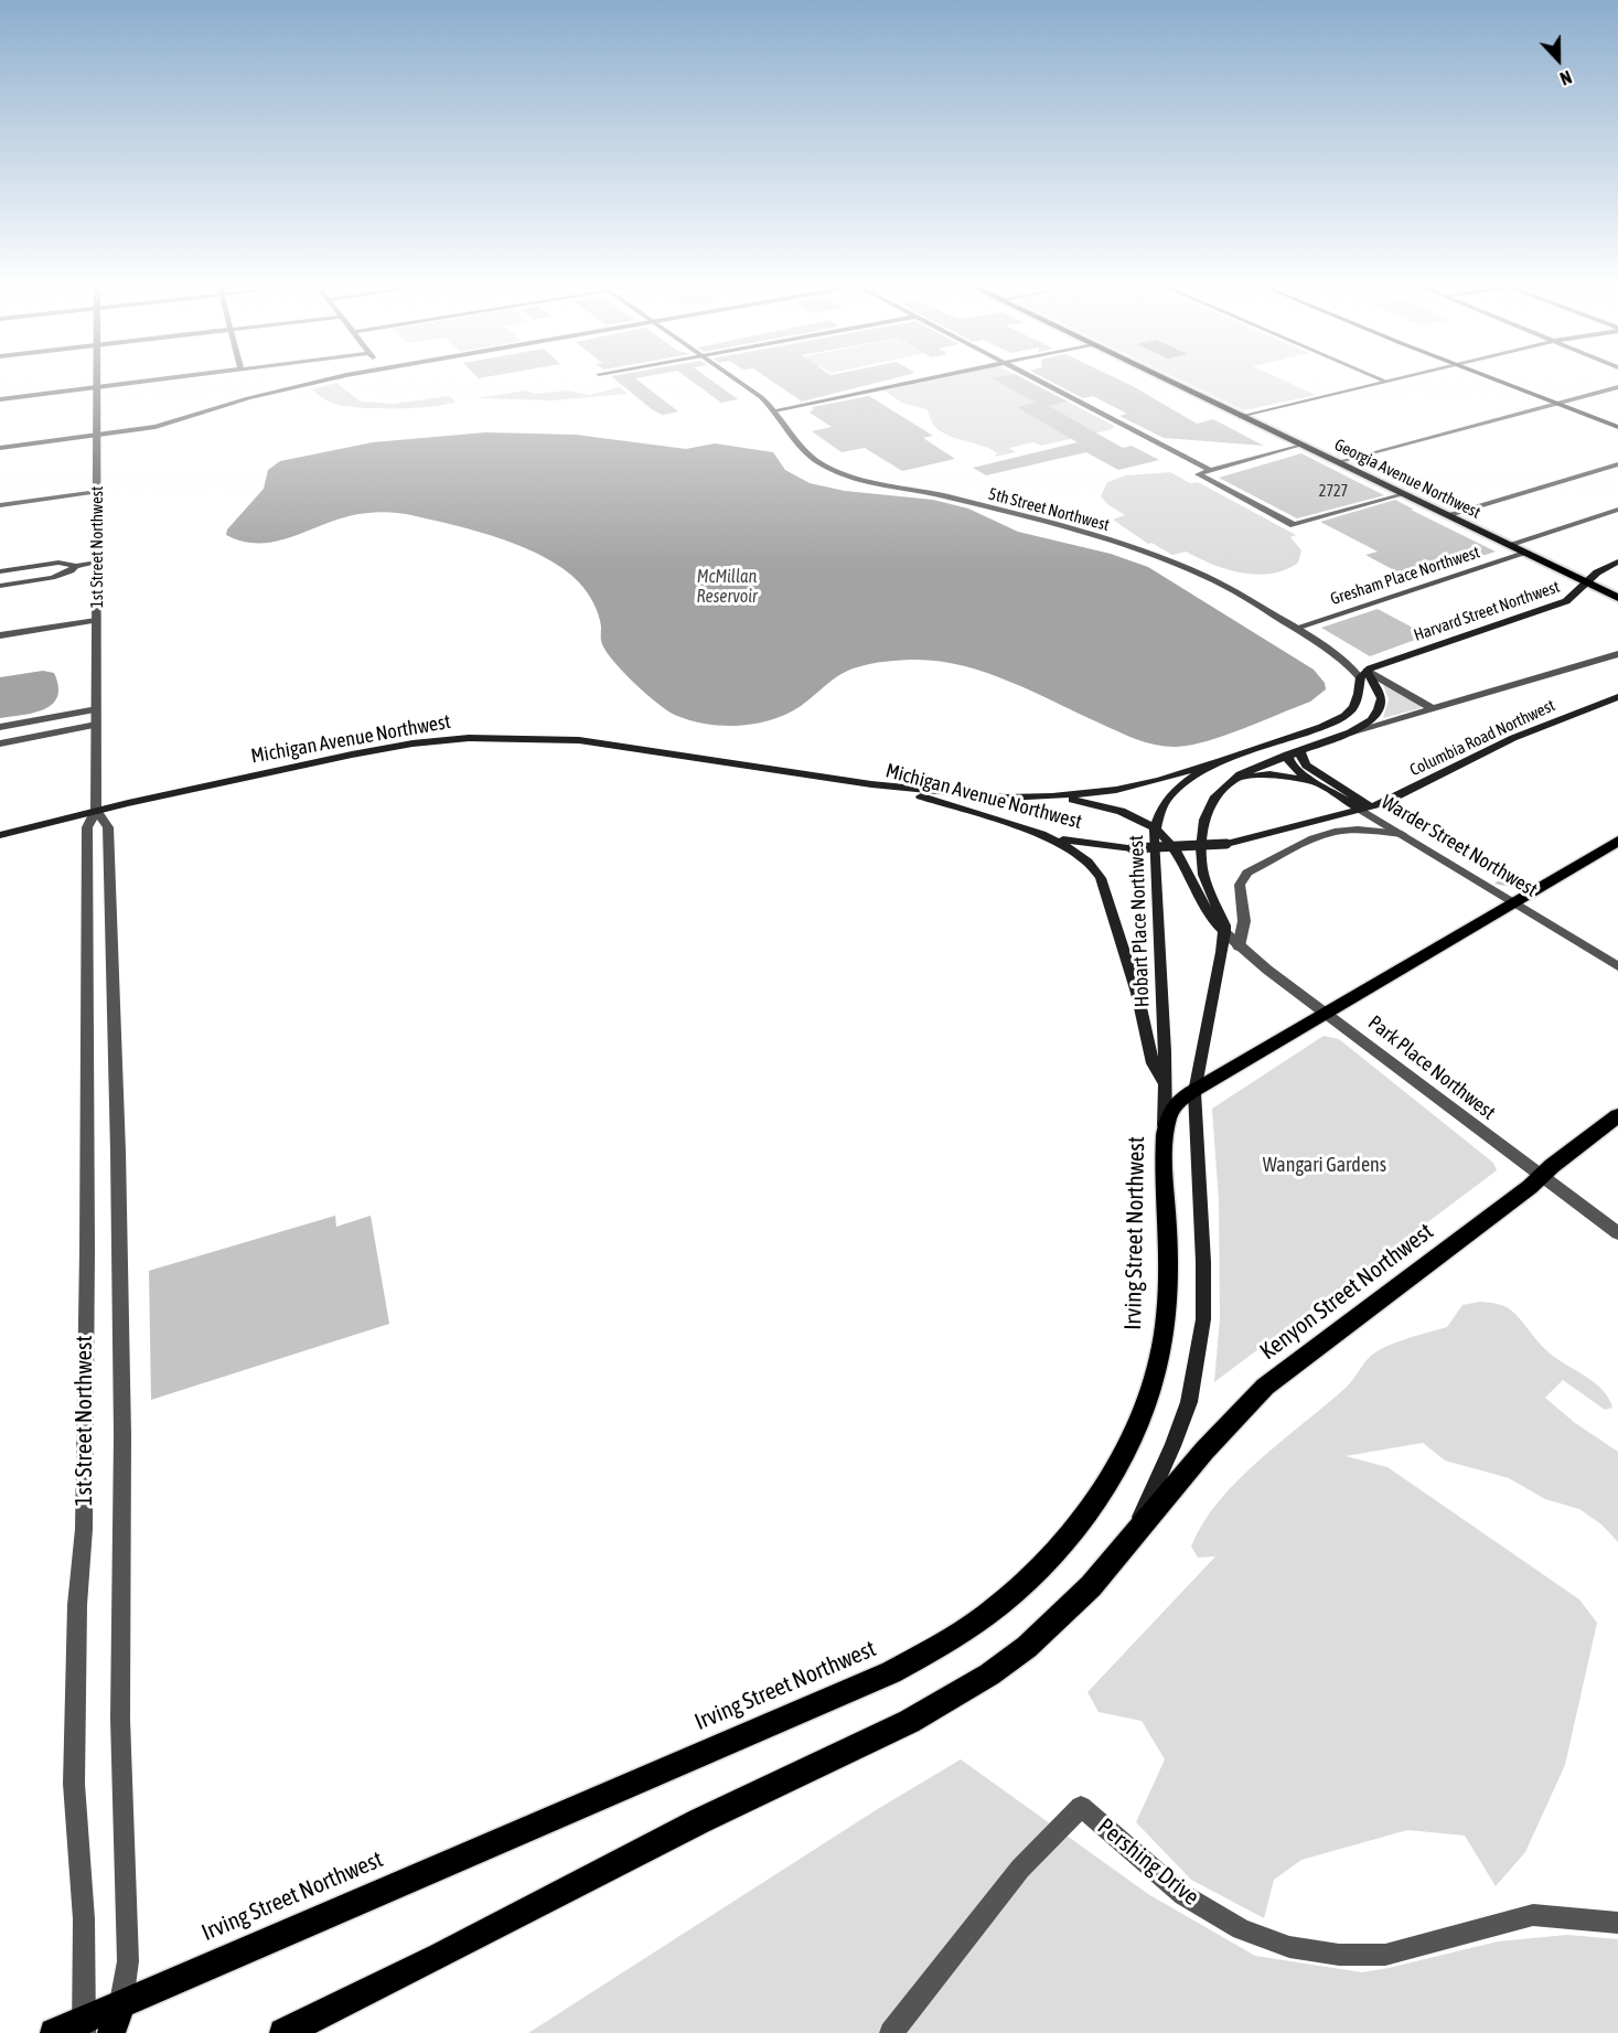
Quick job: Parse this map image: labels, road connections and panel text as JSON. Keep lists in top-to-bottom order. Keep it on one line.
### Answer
{"streets":{"highway":["Georgia Avenue Northwest"],"main road":["Harvard Street Northwest","Columbia Road Northwest","Michigan Avenue Northwest","Warder Street Northwest","Hobart Place Northwest","Irving Street Northwest","Kenyon Street Northwest"],"street":["5th Street Northwest","1st Street Northwest","Gresham Place Northwest","Park Place Northwest","Pershing Drive"]},"crossings":[["Georgia Avenue Northwest","Gresham Place Northwest"],["Georgia Avenue Northwest","Harvard Street Northwest"],["5th Street Northwest","Gresham Place Northwest"],["5th Street Northwest","Harvard Street Northwest"],["5th Street Northwest","Hobart Place Northwest"],["1st Street Northwest","Michigan Avenue Northwest"],["1st Street Northwest","Irving Street Northwest"],["Harvard Street Northwest","Hobart Place Northwest"],["Columbia Road Northwest","Michigan Avenue Northwest"],["Columbia Road Northwest","Warder Street Northwest"],["Michigan Avenue Northwest","Warder Street Northwest"],["Michigan Avenue Northwest","Hobart Place Northwest"],["Warder Street Northwest","Irving Street Northwest"],["Hobart Place Northwest","Irving Street Northwest"],["Park Place Northwest","Irving Street Northwest"],["Park Place Northwest","Kenyon Street Northwest"]],"water":["McMillan Reservoir"],"parks":["Wangari Gardens"],"house_numbers":["2727"],"north":"bottom"}
